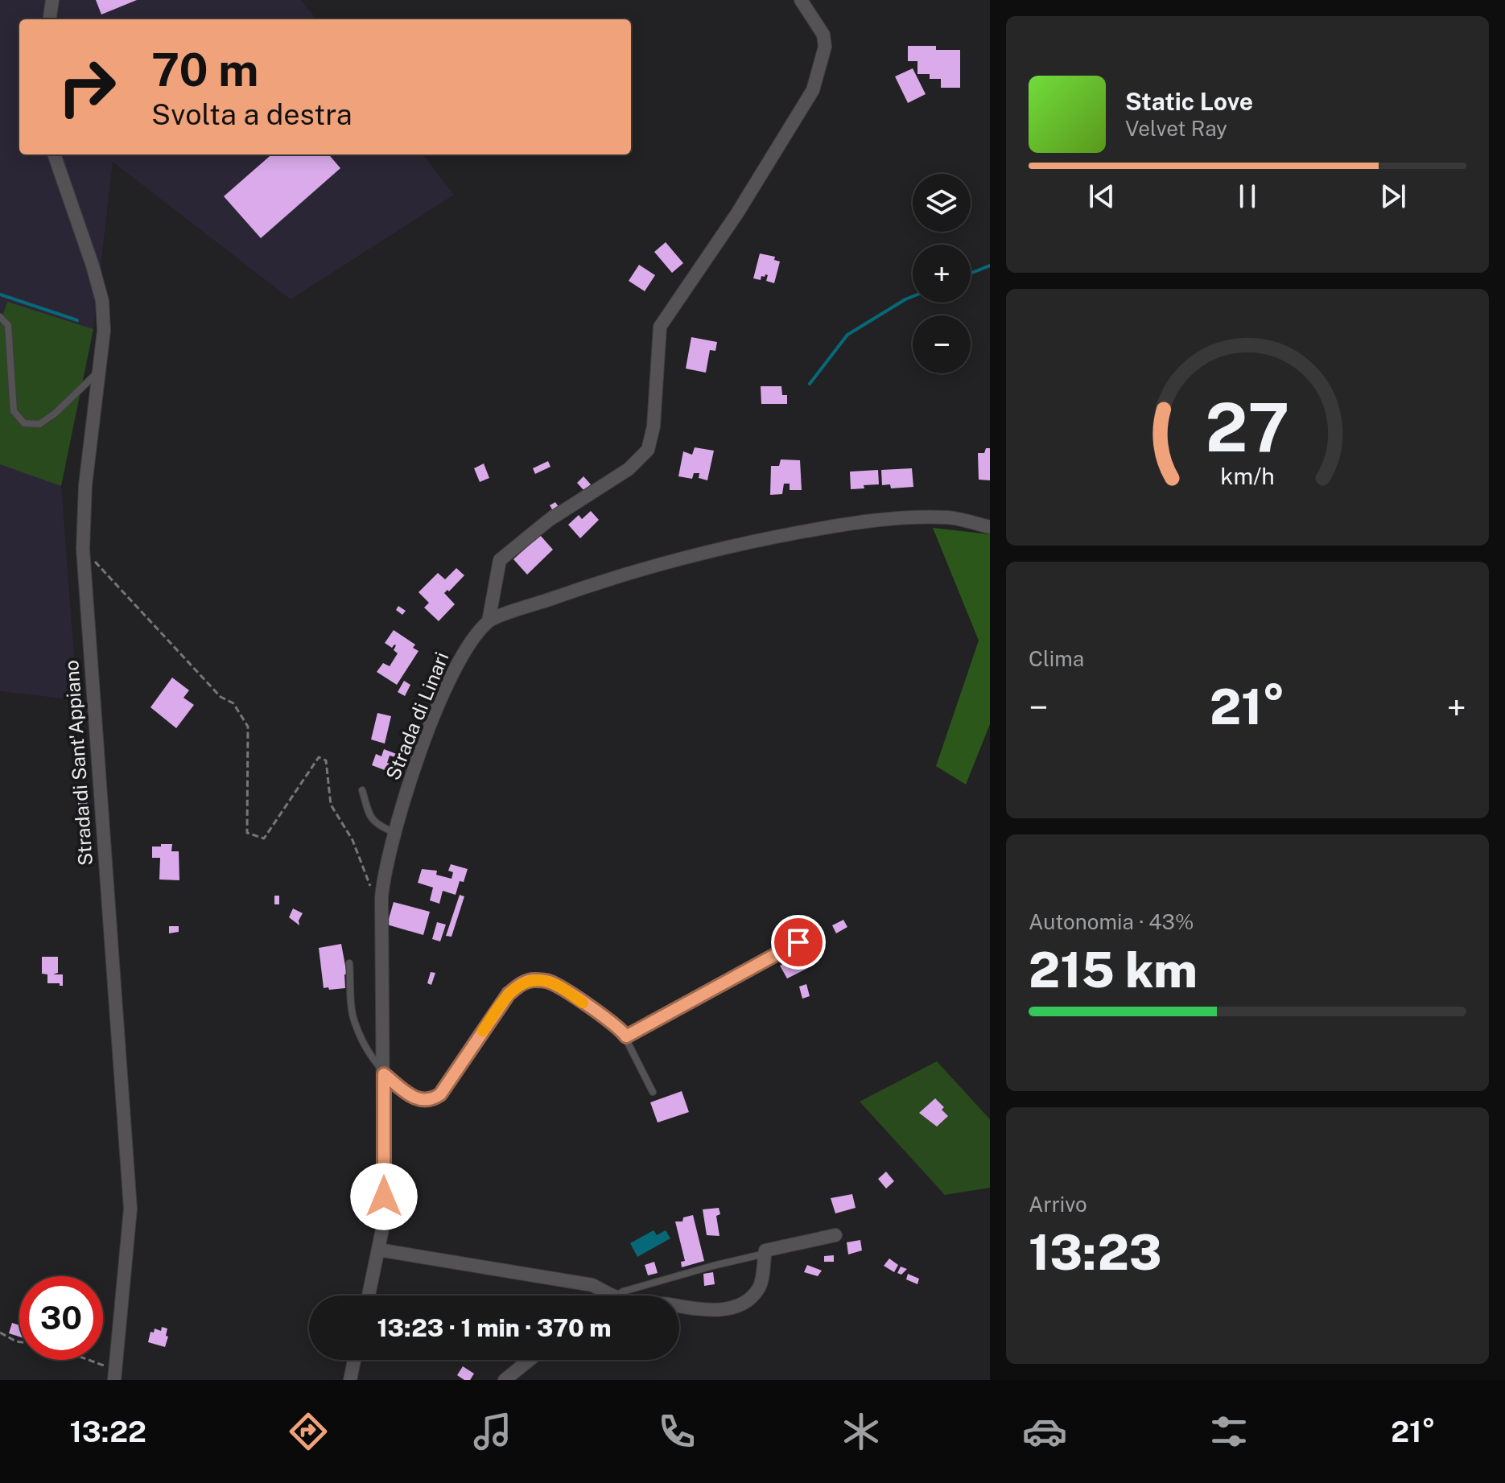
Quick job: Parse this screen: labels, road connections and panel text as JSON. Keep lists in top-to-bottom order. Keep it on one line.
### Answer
{"streets":{"street":["Strada di Linari","Strada di Sant'Appiano"]},"page":{"turn":["70 m","Svolta a destra"],"song":["Static Love","Velvet Ray"],"map_buttons":["+","−"],"tile":["Clima",["Autonomia · 43%","215 km"],["Arrivo","13:23"]],"heat":["−","21°","+"],"limit":"30","trip":"13:23 · 1 min · 370 m","tabs":["13:22","21°"],"gauge":["27","km/h"]}}
